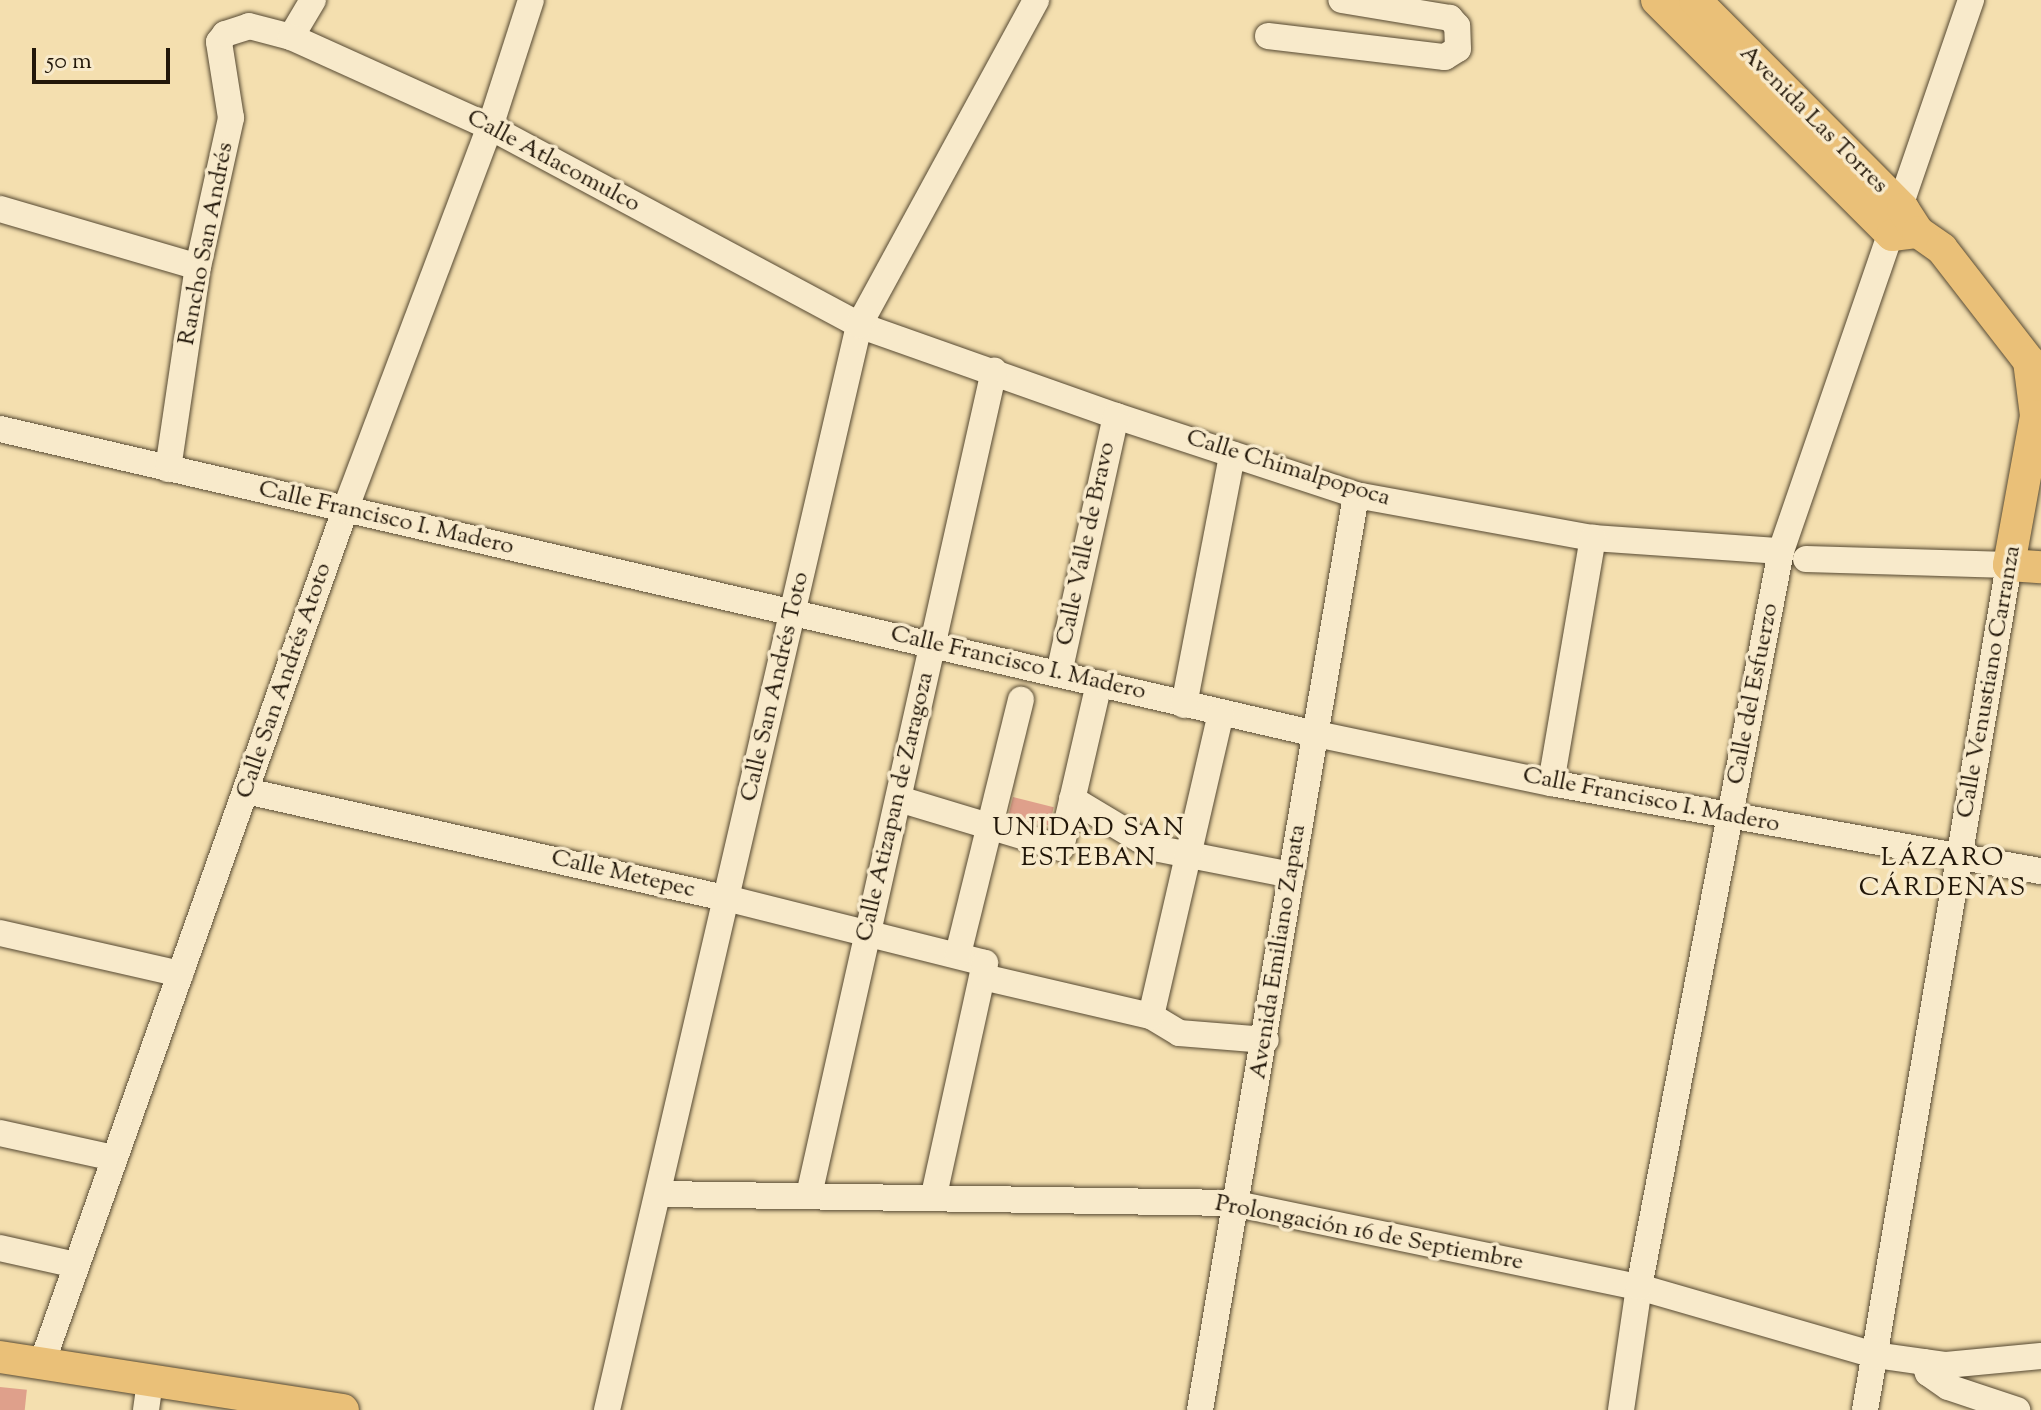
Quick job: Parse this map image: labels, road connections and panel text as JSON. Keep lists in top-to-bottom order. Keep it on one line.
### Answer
{"streets":{"main road":["Avenida Las Torres","Calle Chimalpopoca","Calle Venustiano Carranza"],"street":["Calle Atlacomulco","Rancho San Andrés","Calle Francisco I. Madero","Calle Valle de Bravo","Calle San Andrés Atoto","Calle San Andrés Toto","Calle del Esfuerzo","Calle Atizapan de Zaragoza","Calle Metepec","Avenida Emiliano Zapata","Prolongación 16 de Septiembre"]},"crossings":[["Avenida Las Torres","Calle Venustiano Carranza"],["Avenida Las Torres","Calle del Esfuerzo"],["Calle Atlacomulco","Rancho San Andrés"],["Calle Atlacomulco","Calle Chimalpopoca"],["Calle Atlacomulco","Calle San Andrés Atoto"],["Calle Atlacomulco","Calle San Andrés Toto"],["Rancho San Andrés","Calle Francisco I. Madero"],["Calle Chimalpopoca","Calle Valle de Bravo"],["Calle Chimalpopoca","Calle Venustiano Carranza"],["Calle Chimalpopoca","Calle San Andrés Toto"],["Calle Chimalpopoca","Calle del Esfuerzo"],["Calle Chimalpopoca","Calle Atizapan de Zaragoza"],["Calle Chimalpopoca","Avenida Emiliano Zapata"],["Calle Francisco I. Madero","Calle Valle de Bravo"],["Calle Francisco I. Madero","Calle San Andrés Atoto"],["Calle Francisco I. Madero","Calle Venustiano Carranza"],["Calle Francisco I. Madero","Calle San Andrés Toto"],["Calle Francisco I. Madero","Calle del Esfuerzo"],["Calle Francisco I. Madero","Calle Atizapan de Zaragoza"],["Calle Francisco I. Madero","Avenida Emiliano Zapata"],["Calle San Andrés Atoto","Calle Metepec"],["Calle Venustiano Carranza","Calle del Esfuerzo"],["Calle Venustiano Carranza","Prolongación 16 de Septiembre"],["Calle San Andrés Toto","Calle Metepec"],["Calle San Andrés Toto","Prolongación 16 de Septiembre"],["Calle del Esfuerzo","Prolongación 16 de Septiembre"],["Calle Atizapan de Zaragoza","Calle Metepec"],["Calle Atizapan de Zaragoza","Prolongación 16 de Septiembre"],["Avenida Emiliano Zapata","Prolongación 16 de Septiembre"]],"districts":["UNIDAD SAN ESTEBAN","LÁZARO CÁRDENAS"],"scale_bar":"50 m"}
